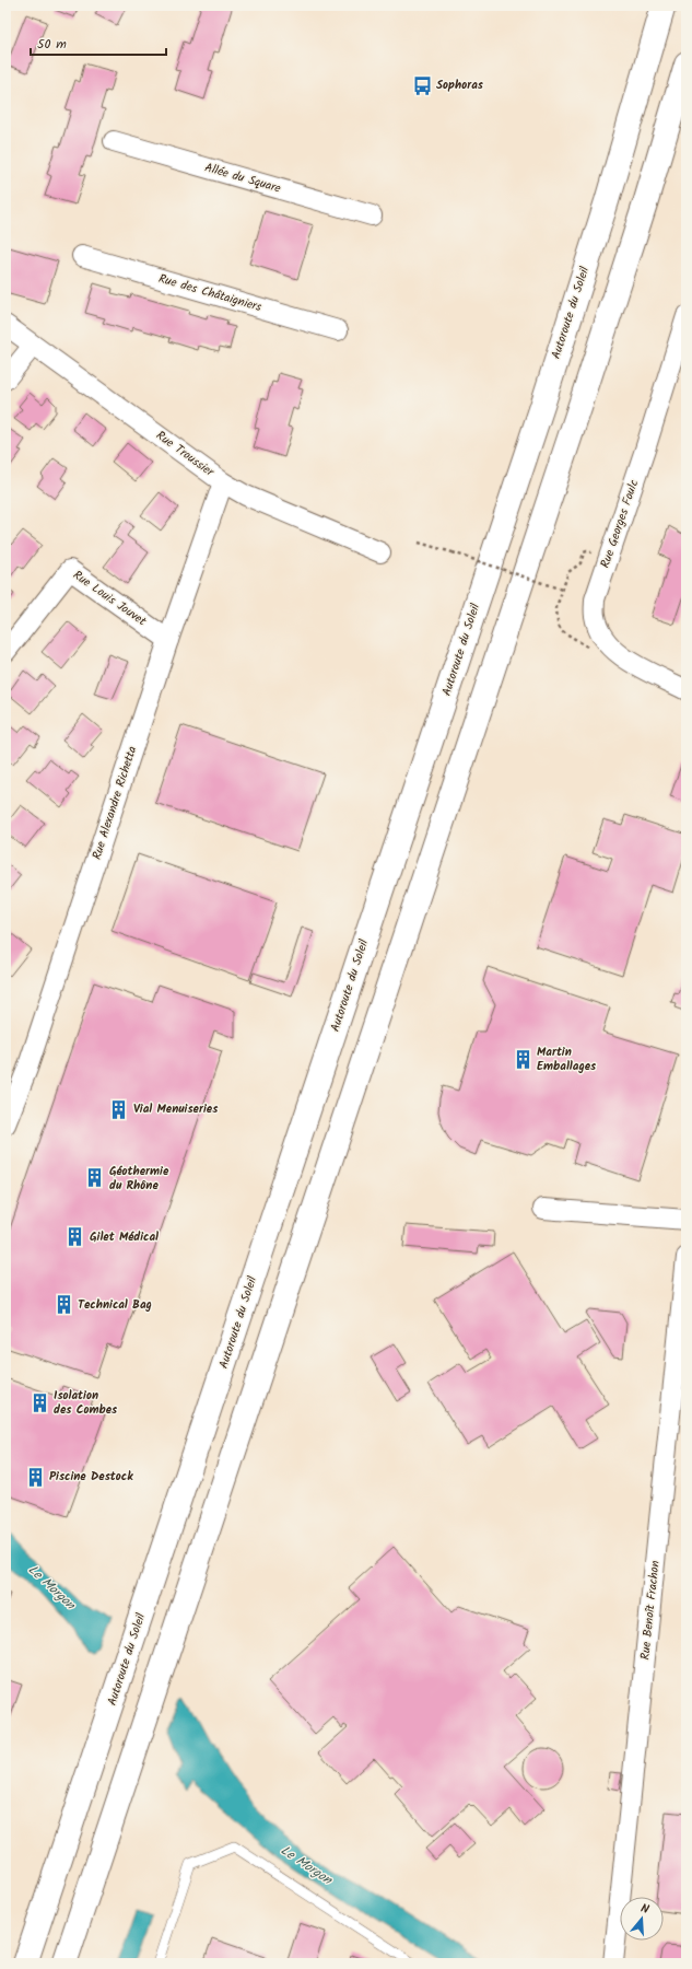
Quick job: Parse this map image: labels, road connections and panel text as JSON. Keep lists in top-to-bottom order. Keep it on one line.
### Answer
{"streets":{"highway":["Autoroute du Soleil"],"street":["Allée du Square","Rue des Châtaigniers","Rue Troussier","Rue Georges Foulc","Rue Louis Jouvet","Rue Alexandre Richetta","Rue Benoît Frachon"]},"crossings":[["Rue Troussier","Rue Alexandre Richetta"],["Rue Louis Jouvet","Rue Alexandre Richetta"]],"water":["Le Morgon"],"places":{"bus stop":["Sophoras"],"building":["Martin Emballages","Vial Menuiseries","Géothermie du Rhône","Gilet Médical","Technical Bag","Isolation des Combes","Piscine Destock"]},"scale_bar":"50 m","north":"top"}
